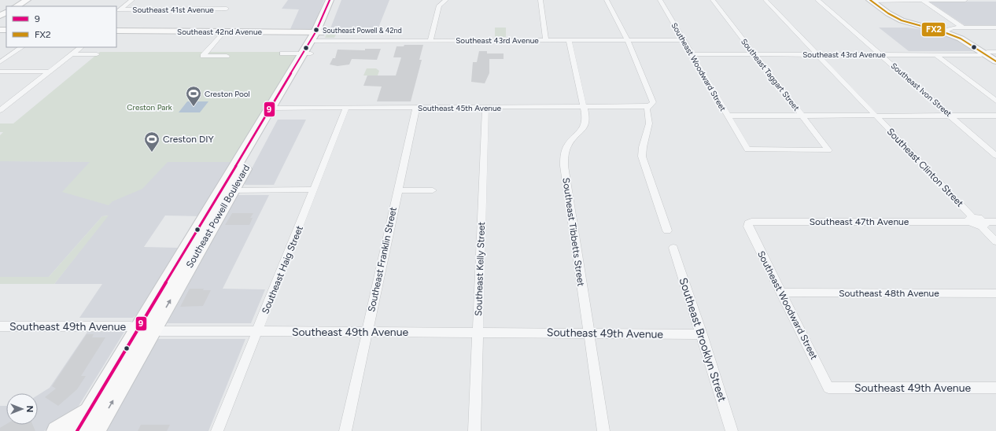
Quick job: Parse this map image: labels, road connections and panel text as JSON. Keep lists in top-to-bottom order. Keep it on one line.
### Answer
{"streets":{"main road":["Southeast Powell Boulevard"],"street":["Southeast 41st Avenue","Southeast 42nd Avenue","Southeast 43rd Avenue","Southeast Woodward Street","Southeast Taggart Street","Southeast Ivon Street","Southeast 45th Avenue","Southeast Clinton Street","Southeast 47th Avenue","Southeast Tibbetts Street","Southeast Franklin Street","Southeast Kelly Street","Southeast Haig Street","Southeast 48th Avenue","Southeast 49th Avenue","Southeast Brooklyn Street"]},"crossings":[["Southeast 42nd Avenue","Southeast 43rd Avenue"],["Southeast 42nd Avenue","Southeast Powell Boulevard"],["Southeast 43rd Avenue","Southeast Woodward Street"],["Southeast 43rd Avenue","Southeast Taggart Street"],["Southeast 43rd Avenue","Southeast Ivon Street"],["Southeast 43rd Avenue","Southeast Clinton Street"],["Southeast 43rd Avenue","Southeast Powell Boulevard"],["Southeast 43rd Avenue","Southeast Tibbetts Street"],["Southeast Woodward Street","Southeast Taggart Street"],["Southeast Woodward Street","Southeast 47th Avenue"],["Southeast Woodward Street","Southeast 48th Avenue"],["Southeast Woodward Street","Southeast 49th Avenue"],["Southeast 45th Avenue","Southeast Powell Boulevard"],["Southeast 45th Avenue","Southeast Tibbetts Street"],["Southeast 45th Avenue","Southeast Franklin Street"],["Southeast 45th Avenue","Southeast Kelly Street"],["Southeast 45th Avenue","Southeast Haig Street"],["Southeast Clinton Street","Southeast 47th Avenue"],["Southeast Powell Boulevard","Southeast 49th Avenue"],["Southeast Tibbetts Street","Southeast 49th Avenue"],["Southeast Franklin Street","Southeast 49th Avenue"],["Southeast Kelly Street","Southeast 49th Avenue"],["Southeast Haig Street","Southeast 49th Avenue"],["Southeast 49th Avenue","Southeast Brooklyn Street"]],"parks":["Creston Park"],"places":{"other":["Southeast Powell & 42nd"],"sports":["Creston Pool","Creston DIY"]},"lines":["transit line 9","transit line FX2"],"legend":["9","FX2"],"north":"right"}
